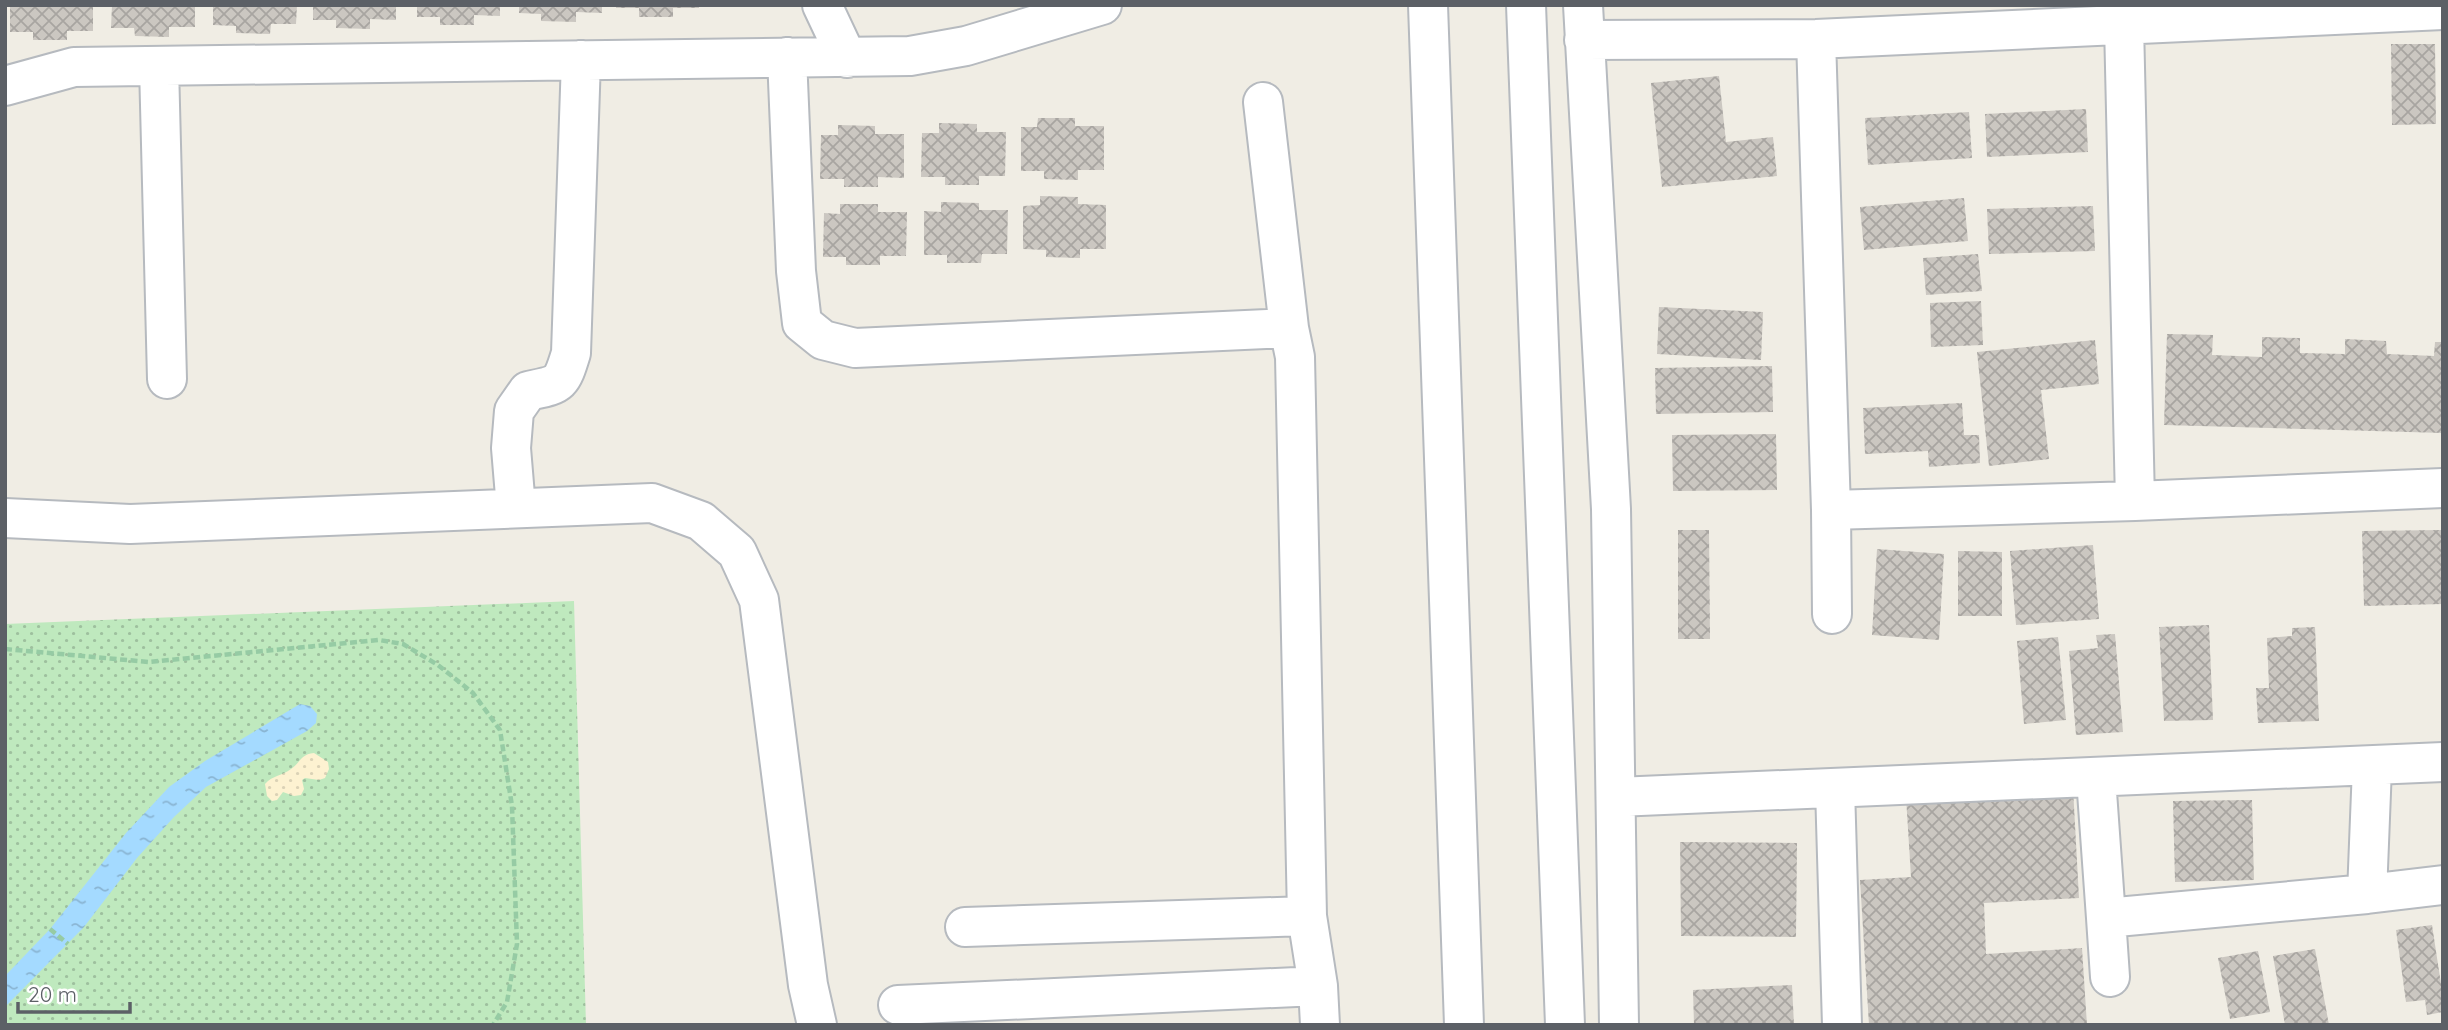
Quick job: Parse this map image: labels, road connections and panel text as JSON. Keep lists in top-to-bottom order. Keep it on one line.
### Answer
{"scale_bar":"20 m"}
